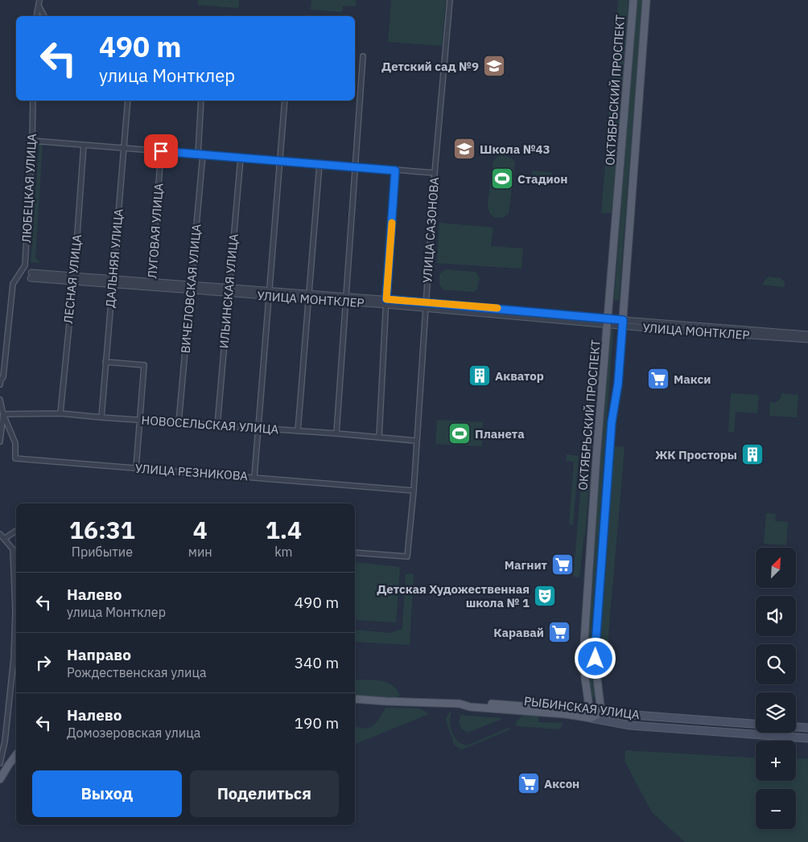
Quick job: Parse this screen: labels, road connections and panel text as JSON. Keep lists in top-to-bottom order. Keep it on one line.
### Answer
{"streets":{"main road":["ОКТЯБРЬСКИЙ ПРОСПЕКТ","РЫБИНСКАЯ УЛИЦА"],"street":["ЛЮБЕЦКАЯ УЛИЦА","УЛИЦА САЗОНОВА","ЛУГОВАЯ УЛИЦА","ДАЛЬНЯЯ УЛИЦА","ЛЕСНАЯ УЛИЦА","ВИЧЕЛОВСКАЯ УЛИЦА","ИЛЬИНСКАЯ УЛИЦА","УЛИЦА МОНТКЛЕР","НОВОСЕЛЬСКАЯ УЛИЦА","УЛИЦА РЕЗНИКОВА"]},"crossings":[["ОКТЯБРЬСКИЙ ПРОСПЕКТ","УЛИЦА МОНТКЛЕР"],["ОКТЯБРЬСКИЙ ПРОСПЕКТ","РЫБИНСКАЯ УЛИЦА"],["УЛИЦА САЗОНОВА","УЛИЦА МОНТКЛЕР"],["УЛИЦА САЗОНОВА","НОВОСЕЛЬСКАЯ УЛИЦА"],["УЛИЦА САЗОНОВА","УЛИЦА РЕЗНИКОВА"],["ЛУГОВАЯ УЛИЦА","УЛИЦА МОНТКЛЕР"],["ДАЛЬНЯЯ УЛИЦА","УЛИЦА МОНТКЛЕР"],["ДАЛЬНЯЯ УЛИЦА","НОВОСЕЛЬСКАЯ УЛИЦА"],["ЛЕСНАЯ УЛИЦА","УЛИЦА МОНТКЛЕР"],["ЛЕСНАЯ УЛИЦА","НОВОСЕЛЬСКАЯ УЛИЦА"],["ВИЧЕЛОВСКАЯ УЛИЦА","УЛИЦА МОНТКЛЕР"],["ВИЧЕЛОВСКАЯ УЛИЦА","НОВОСЕЛЬСКАЯ УЛИЦА"],["ИЛЬИНСКАЯ УЛИЦА","УЛИЦА МОНТКЛЕР"],["ИЛЬИНСКАЯ УЛИЦА","НОВОСЕЛЬСКАЯ УЛИЦА"],["НОВОСЕЛЬСКАЯ УЛИЦА","УЛИЦА РЕЗНИКОВА"]],"places":{"school or university":["Детский сад №9","Школа №43"],"sports":["Стадион","Планета"],"building":["Акватор","ЖК Просторы"],"supermarket":["Макси","Магнит","Каравай","Аксон"],"theatre":["Детская Художественная школа № 1"]},"north":"top right","page":{"turn":["490 m","улица Монтклер"],"eta":["16:31","Прибытие","4","мин","1.4","km"],"map_buttons":["+","−"],"list":[{"name":"Налево","note":"улица Монтклер","value":"490 m"},{"name":"Направо","note":"Рождественская улица","value":"340 m"},{"name":"Налево","note":"Домозеровская улица","value":"190 m"}],"buttons":["Выход","Поделиться"]}}
